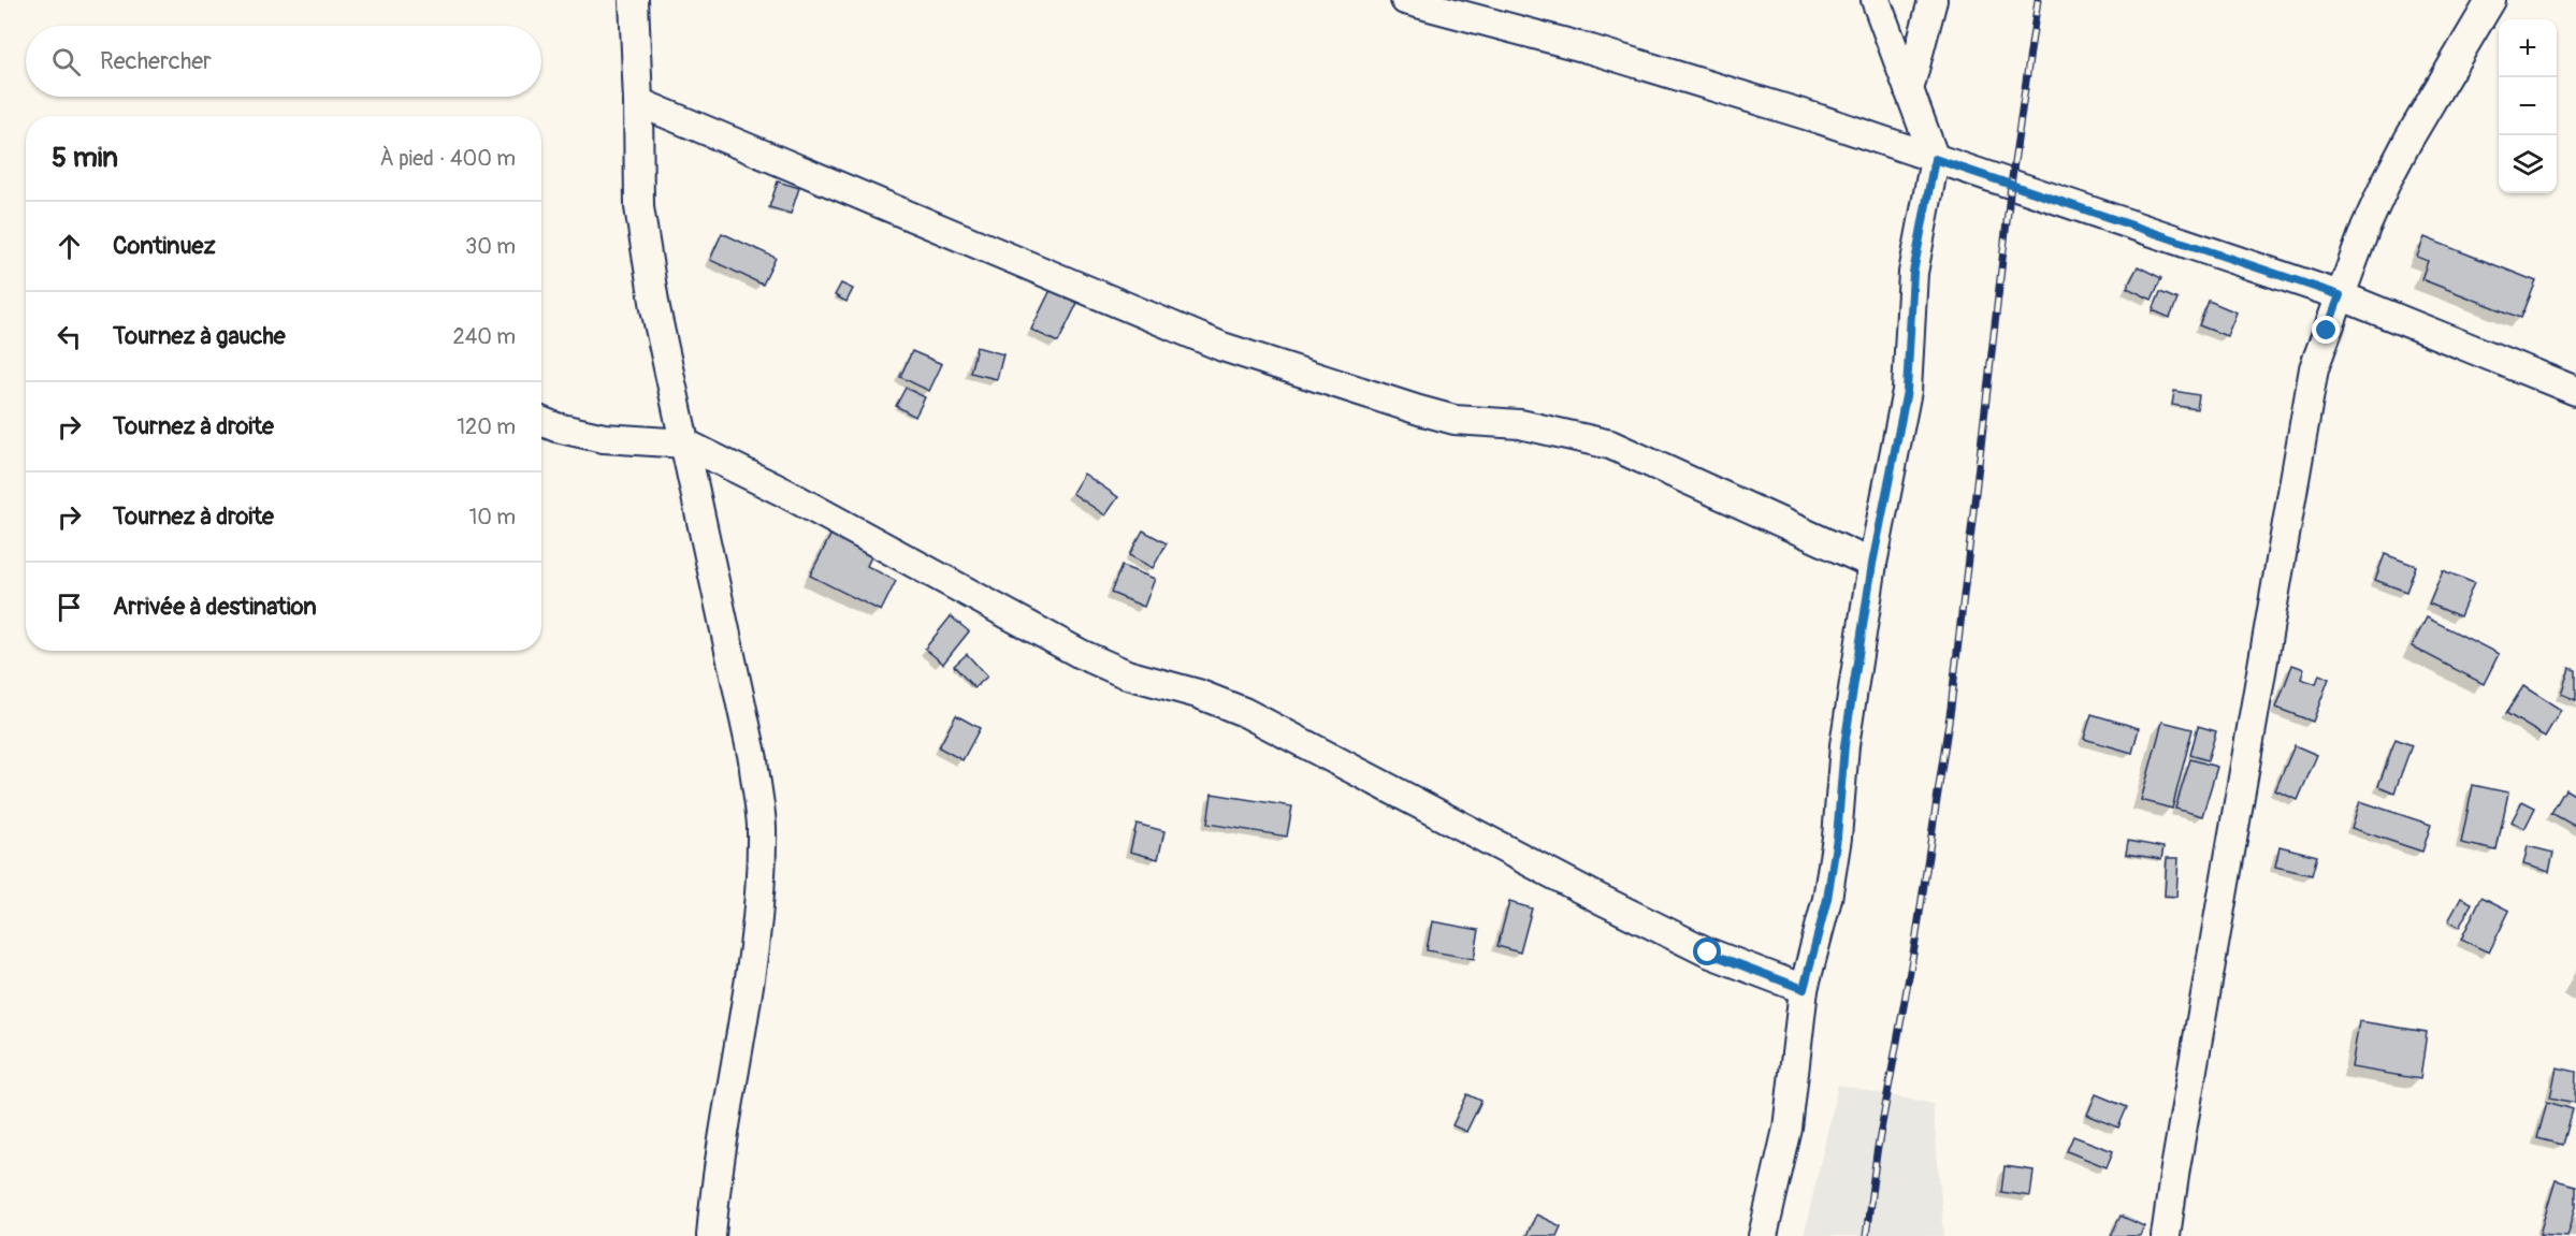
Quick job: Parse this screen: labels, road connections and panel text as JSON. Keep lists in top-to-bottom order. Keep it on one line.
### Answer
{"page":{"map_buttons":["+","−"],"search":"Rechercher","heading":["5 min","À pied · 400 m"],"list":[["Continuez","30 m"],["Tournez à gauche","240 m"],["Tournez à droite","120 m"],["Tournez à droite","10 m"],"Arrivée à destination"]}}
